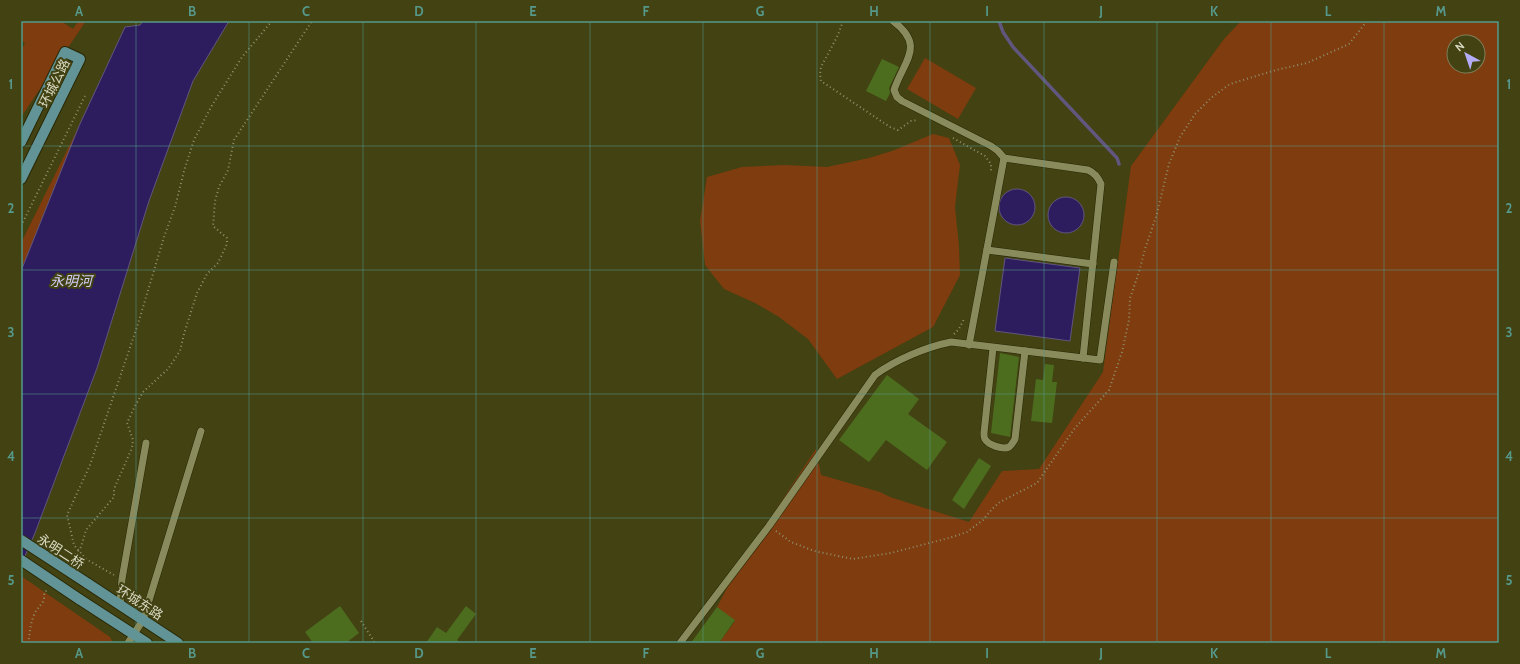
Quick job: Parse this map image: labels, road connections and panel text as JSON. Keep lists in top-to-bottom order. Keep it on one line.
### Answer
{"streets":{"main road":["环城公路","永明二桥","环城东路"]},"crossings":[["永明二桥","环城东路"]],"water":["永明河"],"north":"top left","grid":{"columns":["A","B","C","D","E","F","G","H","I","J","K","L","M"],"rows":["1","2","3","4","5"]}}
